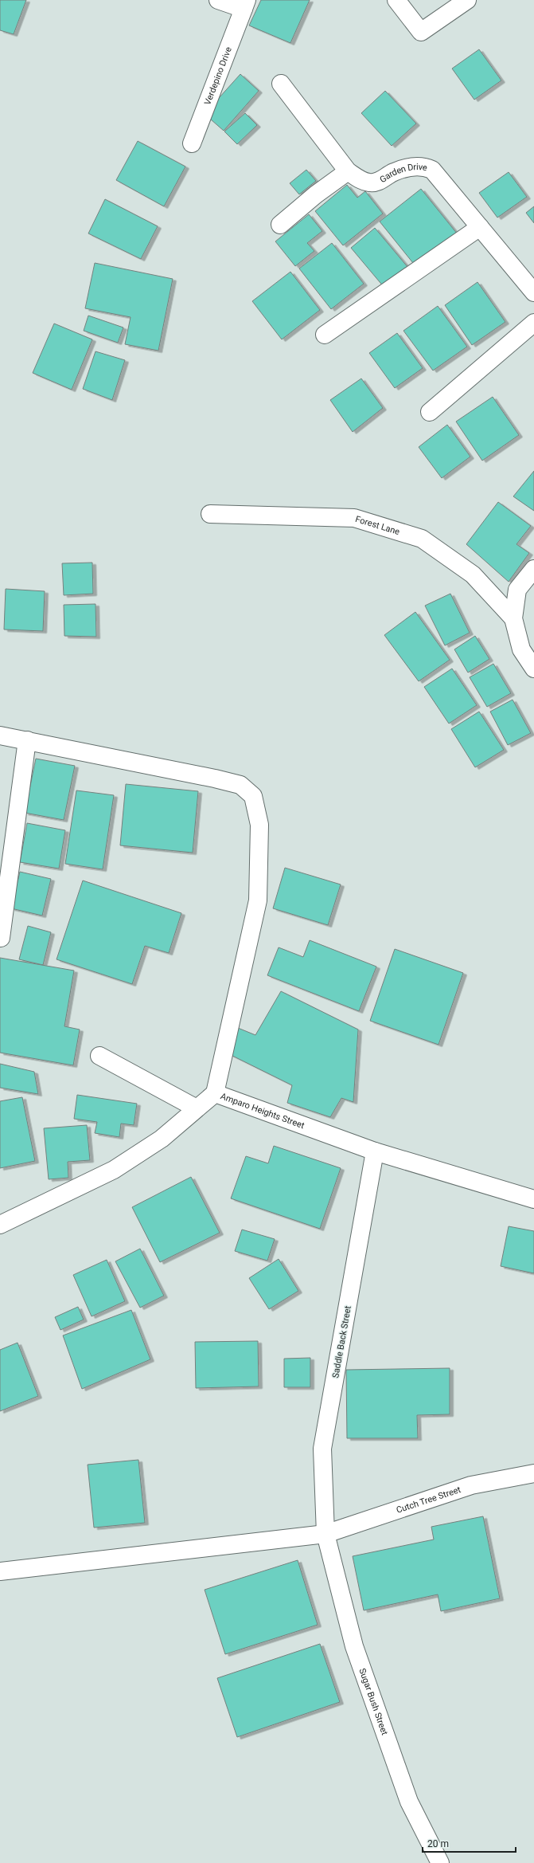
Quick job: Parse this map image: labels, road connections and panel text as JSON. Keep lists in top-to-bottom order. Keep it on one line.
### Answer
{"streets":{"street":["Verdepino Drive","Garden Drive","Forest Lane","Amparo Heights Street","Saddle Back Street","Cutch Tree Street","Sugar Bush Street"]},"crossings":[["Amparo Heights Street","Saddle Back Street"],["Saddle Back Street","Cutch Tree Street"],["Saddle Back Street","Sugar Bush Street"],["Cutch Tree Street","Sugar Bush Street"]],"scale_bar":"20 m"}
